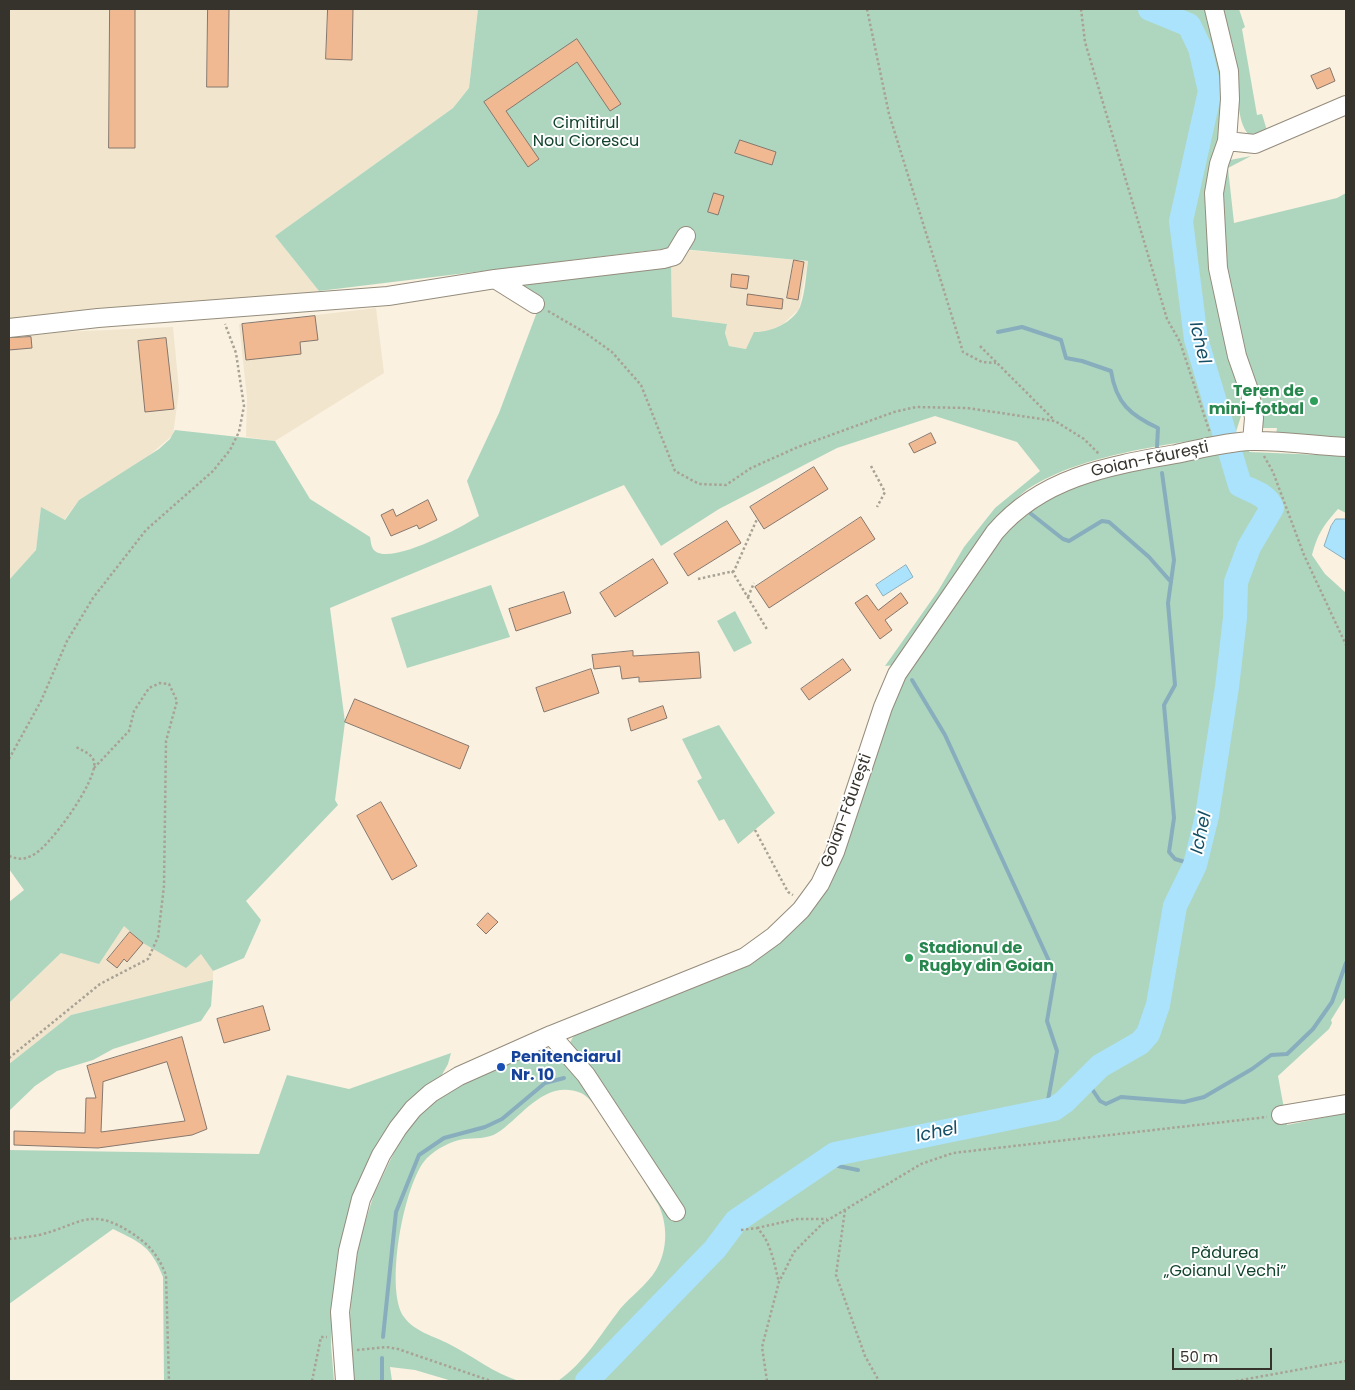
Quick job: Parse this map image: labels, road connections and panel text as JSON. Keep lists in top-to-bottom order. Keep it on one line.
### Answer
{"streets":{"street":["Goian-Făurești"]},"water":["Ichel"],"parks":["Cimitirul Nou Ciorescu","Pădurea „Goianul Vechi”"],"places":["Teren de mini-fotbal","Stadionul de Rugby din Goian","Penitenciarul Nr. 10"],"scale_bar":"50 m"}
